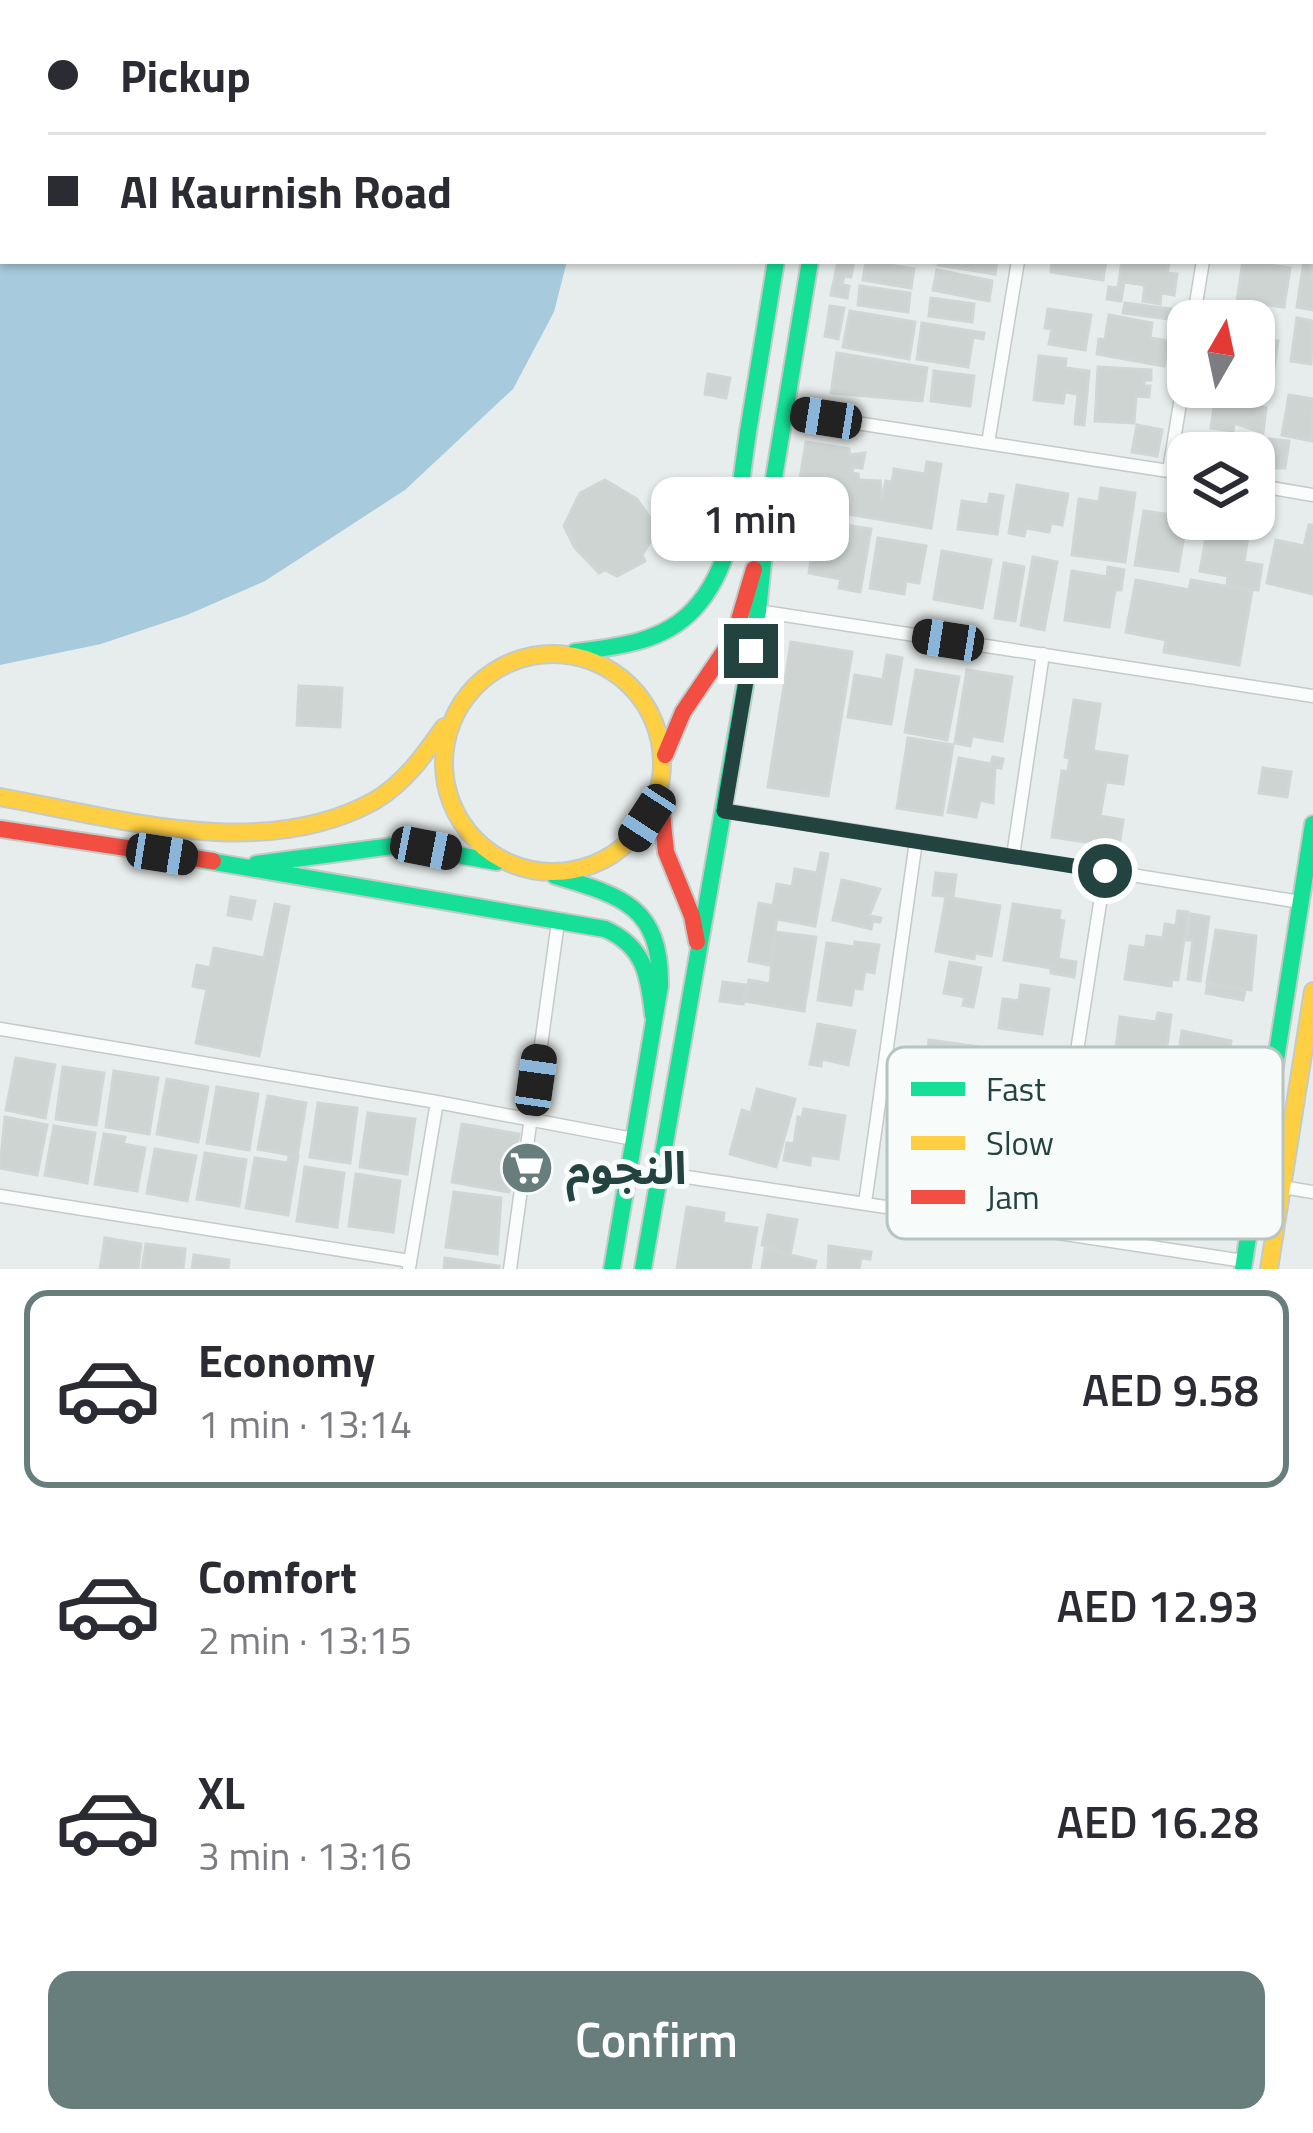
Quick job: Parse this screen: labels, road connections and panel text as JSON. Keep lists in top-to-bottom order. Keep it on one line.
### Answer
{"places":{"supermarket":["النجوم"]},"legend":["Fast","Slow","Jam"],"north":"top","page":{"banner":["Pickup","Al Kaurnish Road"],"bubble":"1 min","list":[{"name":"Economy","note":"1 min · 13:14","value":"AED 9.58"},{"name":"Comfort","note":"2 min · 13:15","value":"AED 12.93"},{"name":"XL","note":"3 min · 13:16","value":"AED 16.28"}],"buttons":"Confirm"}}
